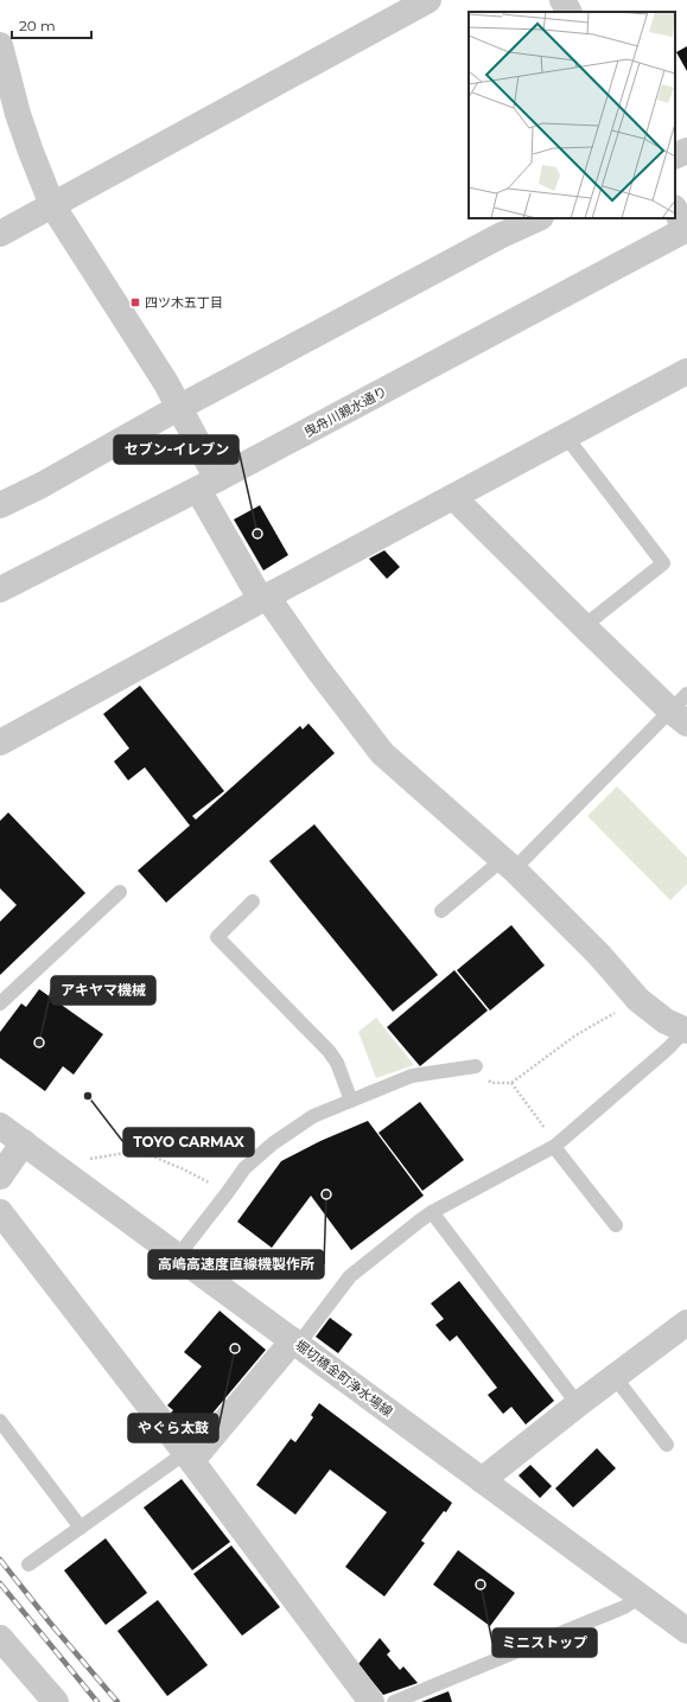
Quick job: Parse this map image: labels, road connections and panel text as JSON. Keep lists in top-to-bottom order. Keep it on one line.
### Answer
{"streets":{"street":["曳舟川親水通り","堀切橋金町浄水場線"]},"places":{"transit":["四ツ木五丁目"],"other":["セブン-イレブン","アキヤマ機械","TOYO CARMAX","高嶋高速度直線機製作所","やぐら太鼓","ミニストップ"]},"scale_bar":"20 m"}
